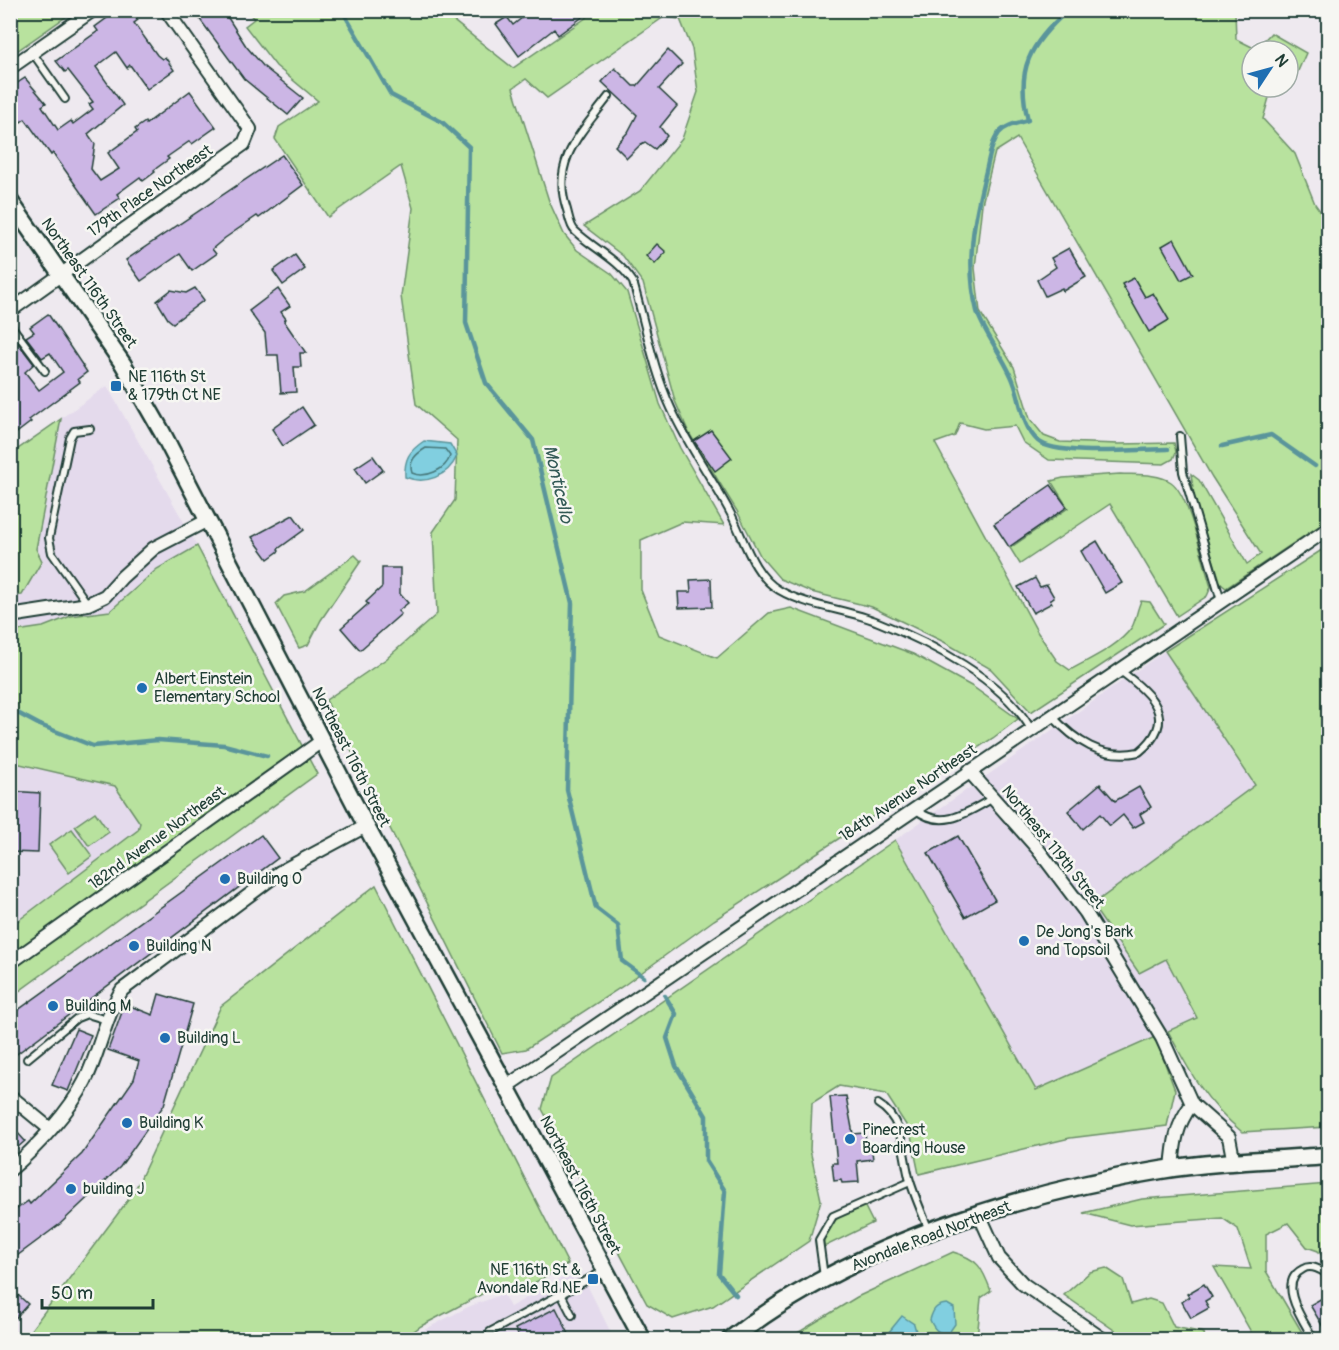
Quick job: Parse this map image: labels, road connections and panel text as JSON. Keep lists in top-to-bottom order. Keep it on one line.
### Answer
{"streets":{"main road":["Avondale Road Northeast"],"street":["179th Place Northeast","Northeast 116th Street","184th Avenue Northeast","182nd Avenue Northeast","Northeast 119th Street"]},"crossings":[["179th Place Northeast","Northeast 116th Street"],["Northeast 116th Street","184th Avenue Northeast"],["Northeast 116th Street","182nd Avenue Northeast"],["184th Avenue Northeast","Northeast 119th Street"],["Northeast 119th Street","Avondale Road Northeast"]],"water":["Monticello"],"places":{"transit":["NE 116th St & 179th Ct NE","NE 116th St & Avondale Rd NE"],"other":["Albert Einstein Elementary School","Building O","De Jong's Bark and Topsoil","Building N","Building M","Building L","Building K","Pinecrest Boarding House","building J"]},"scale_bar":"50 m","north":"top right"}
